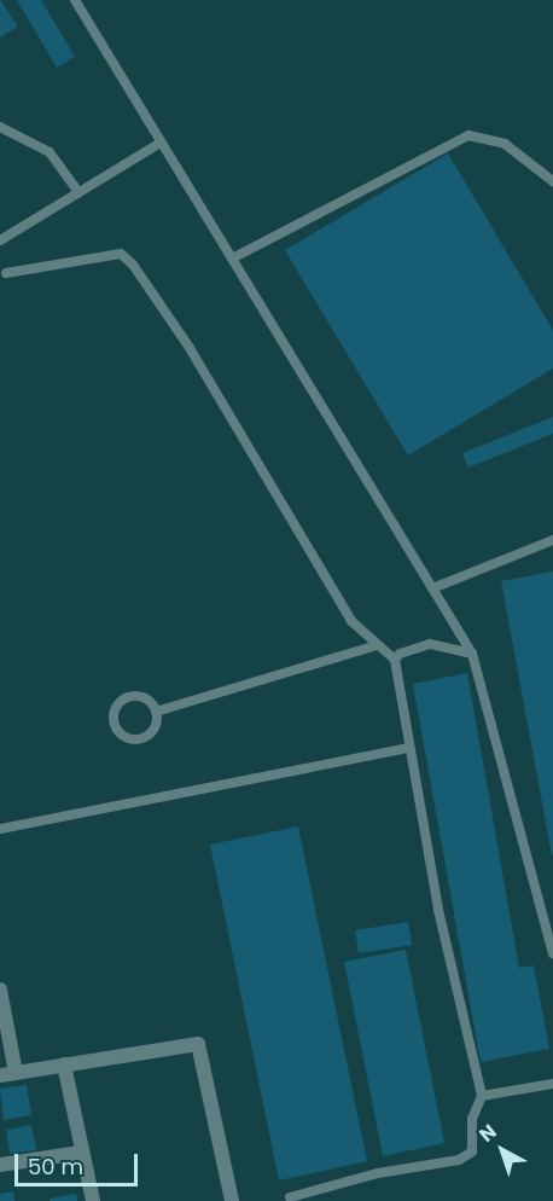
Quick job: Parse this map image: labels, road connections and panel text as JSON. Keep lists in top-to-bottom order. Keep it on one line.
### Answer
{"scale_bar":"50 m","north":"top left"}
